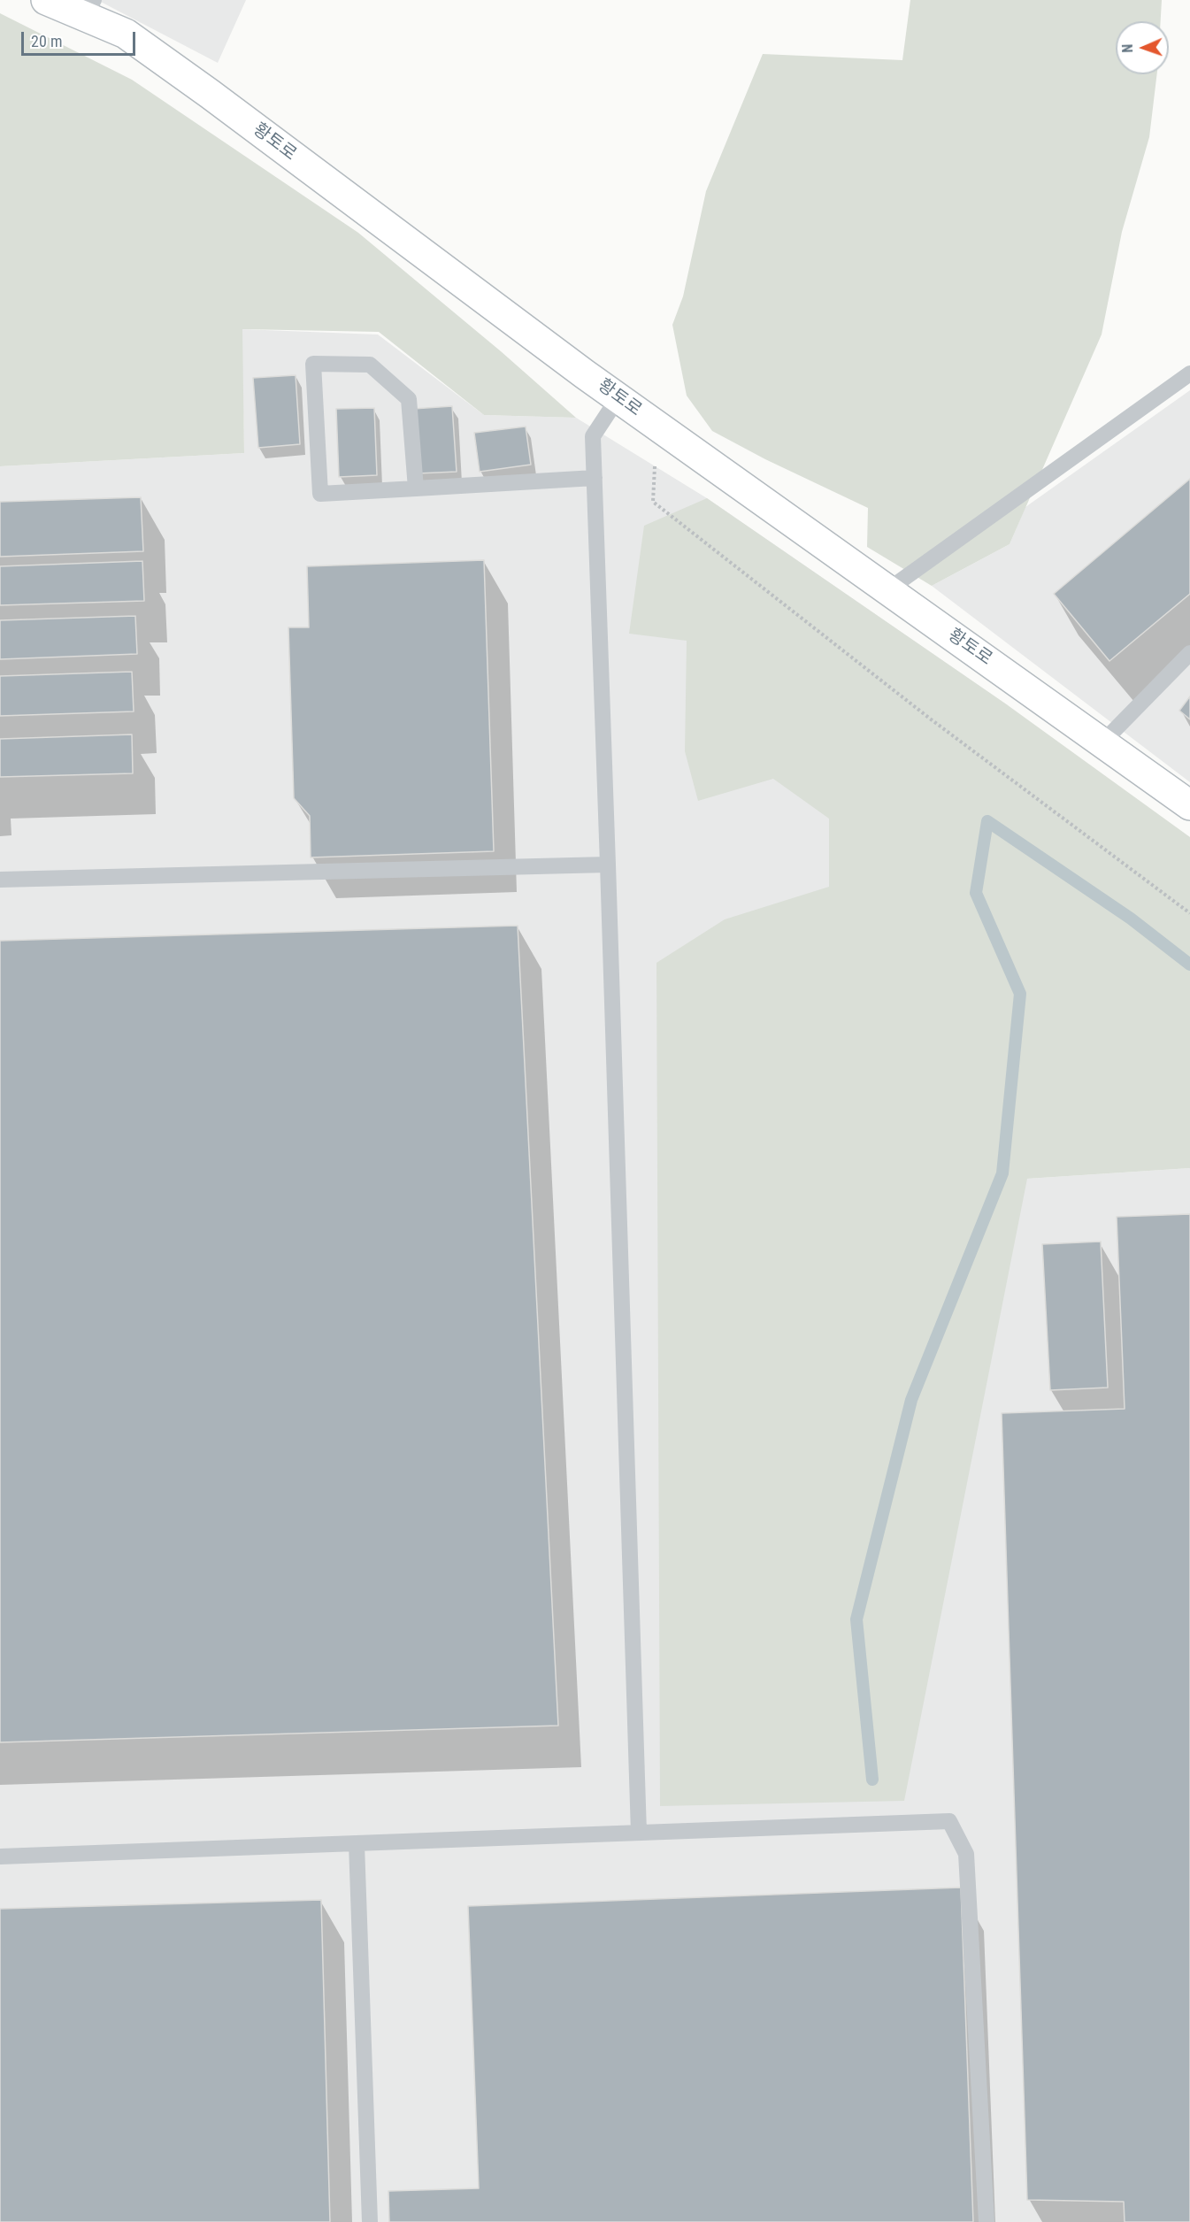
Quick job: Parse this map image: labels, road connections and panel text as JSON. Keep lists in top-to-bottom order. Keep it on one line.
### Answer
{"streets":{"main road":["황토로"]},"scale_bar":"20 m","north":"left"}
